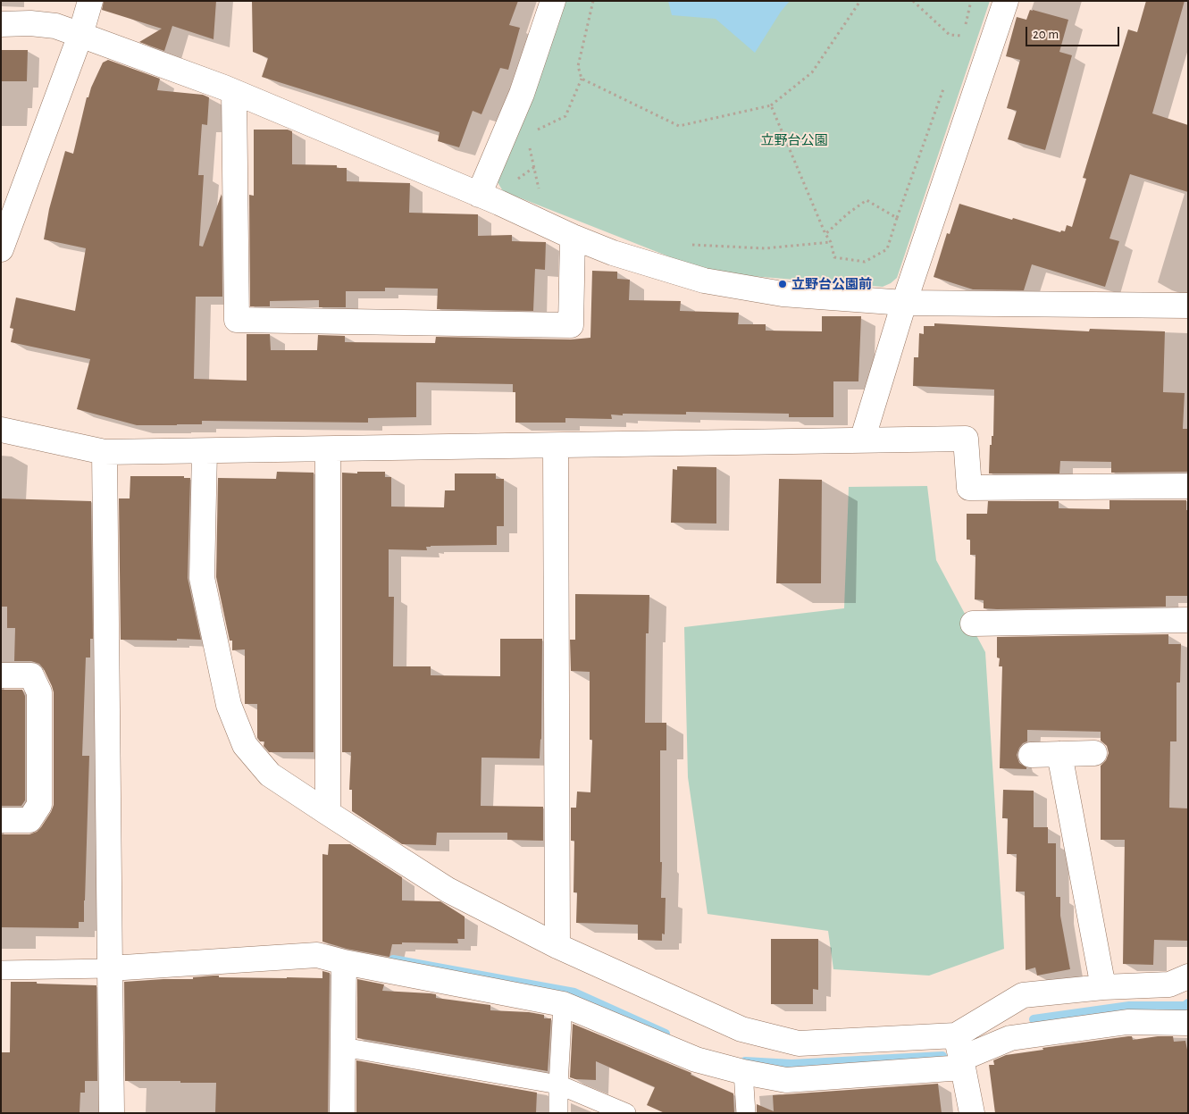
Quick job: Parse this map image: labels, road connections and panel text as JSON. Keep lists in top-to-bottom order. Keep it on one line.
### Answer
{"parks":["立野台公園"],"places":["立野台公園前"],"scale_bar":"20 m"}
